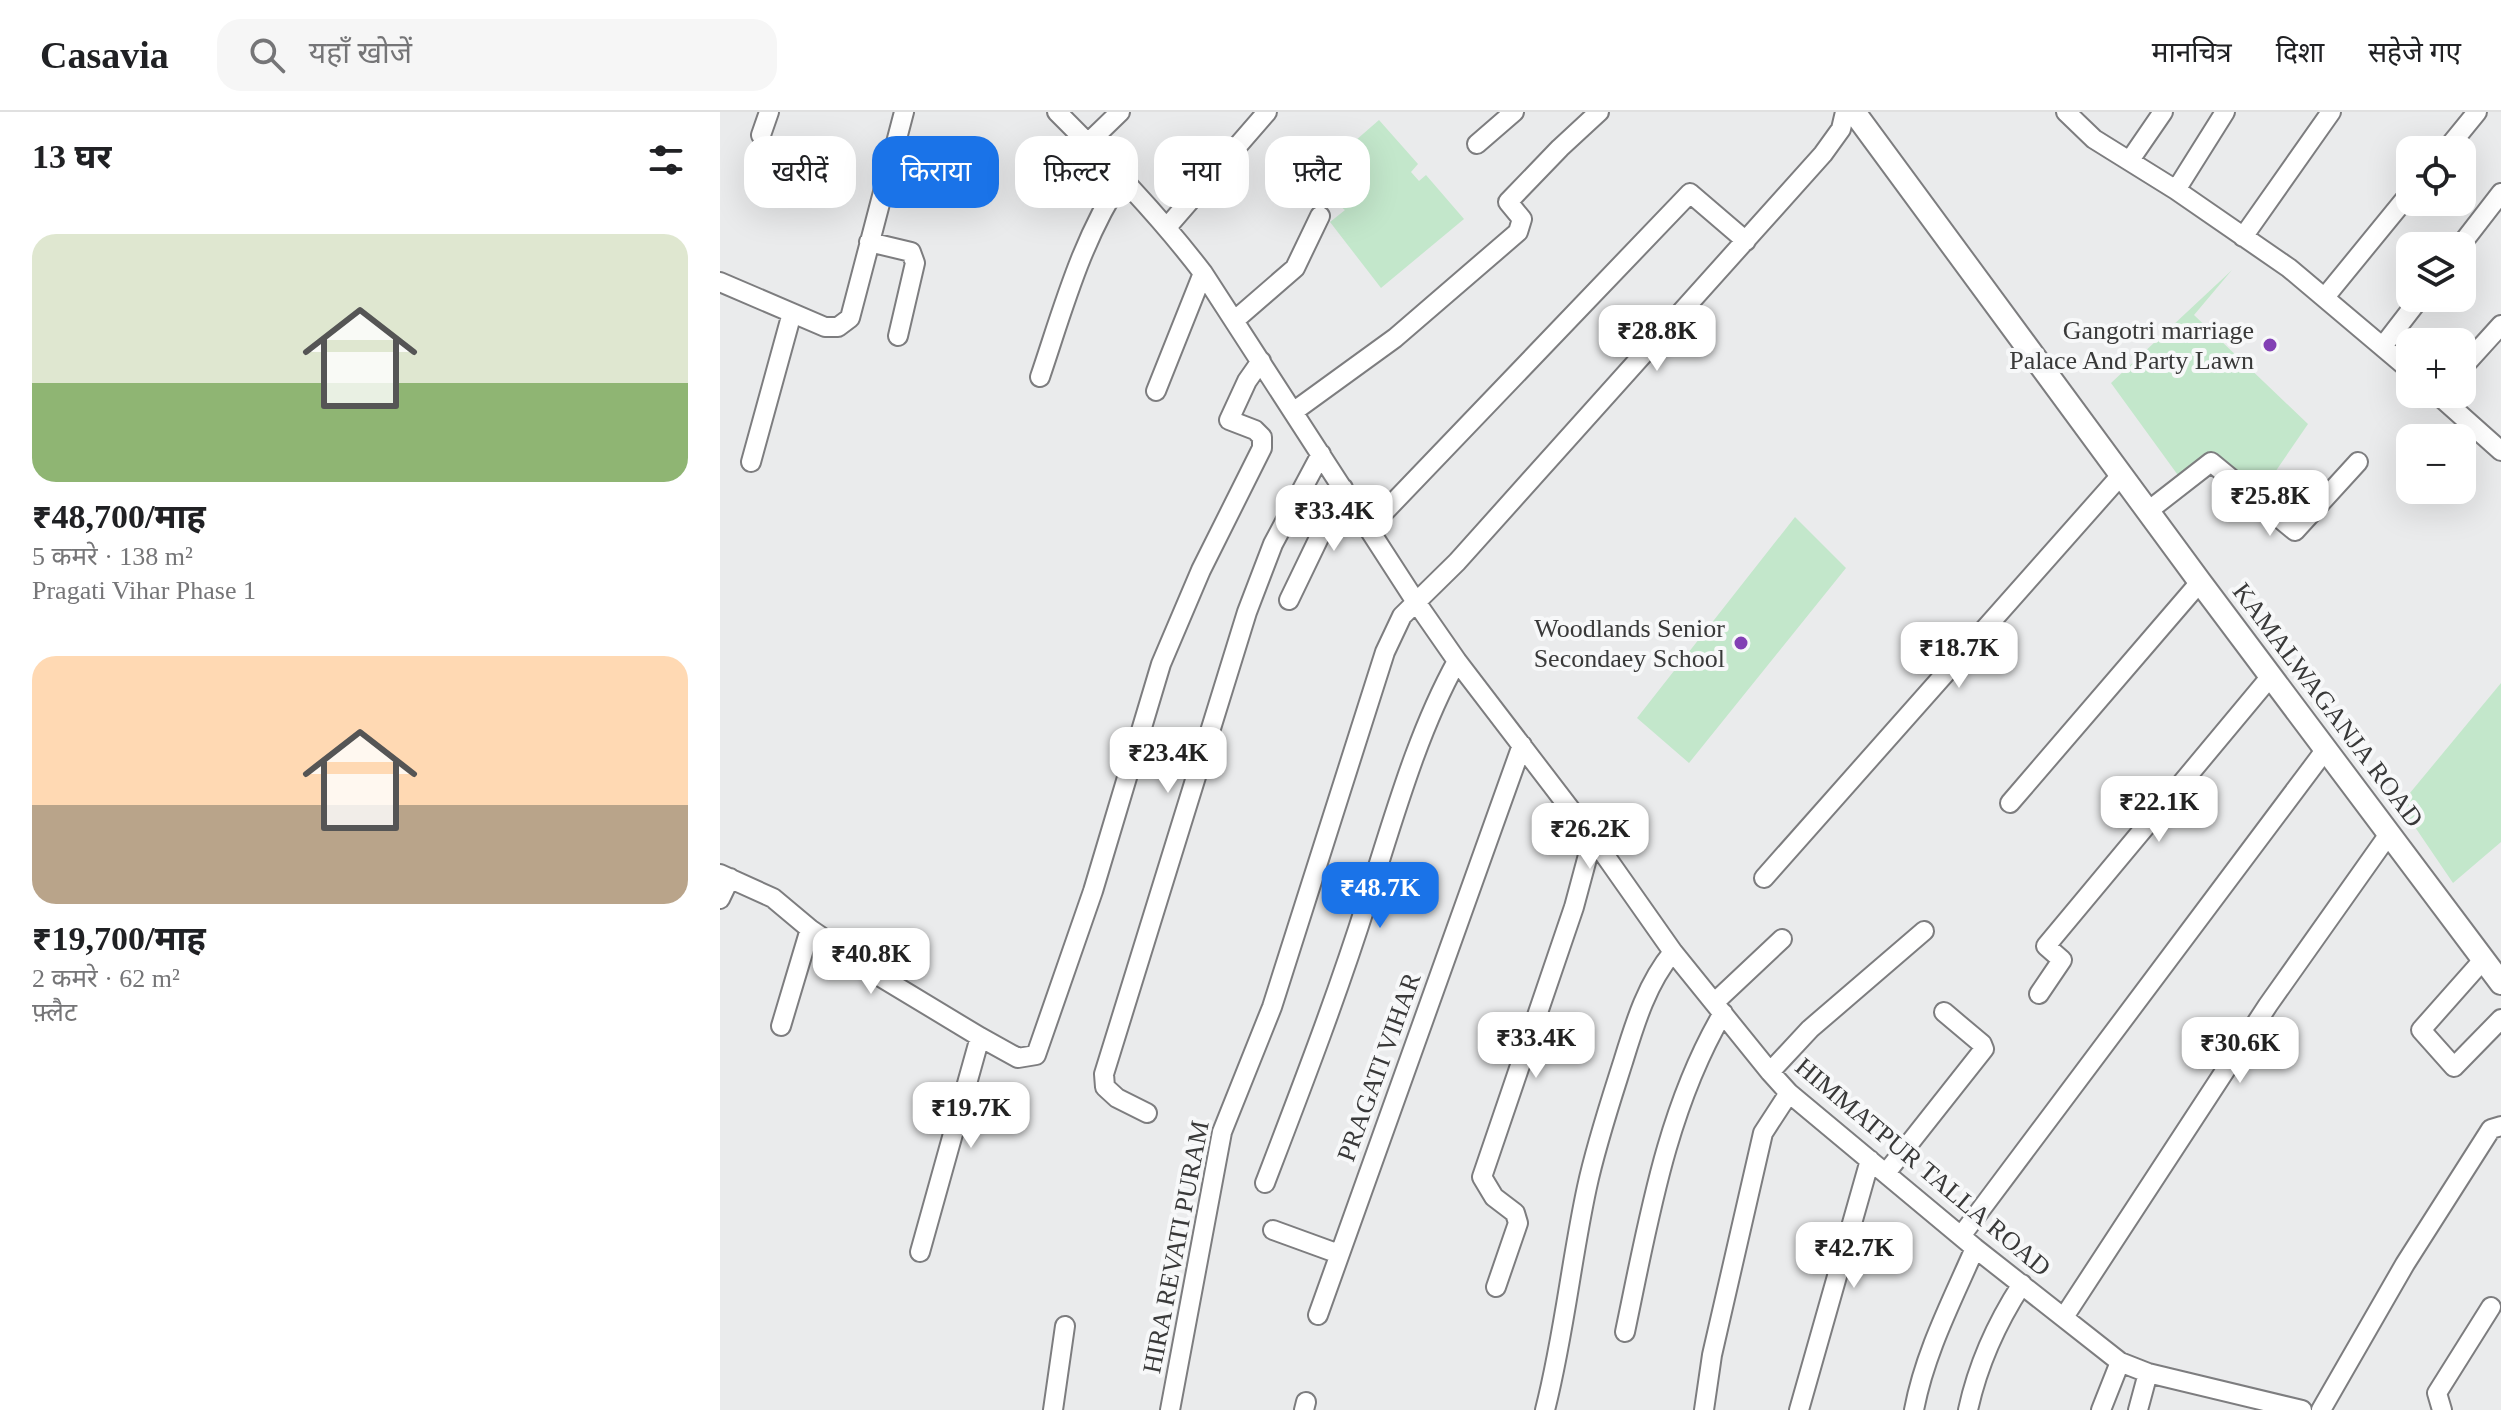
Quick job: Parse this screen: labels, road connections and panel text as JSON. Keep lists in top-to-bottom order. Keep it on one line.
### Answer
{"streets":{"main road":["KAMALWAGANJA ROAD"],"street":["PRAGATI VIHAR","HIMMATPUR TALLA ROAD","HIRA REVATI PURAM"]},"crossings":[["PRAGATI VIHAR","HIMMATPUR TALLA ROAD"],["HIMMATPUR TALLA ROAD","HIRA REVATI PURAM"]],"places":["Gangotri marriage Palace And Party Lawn","Woodlands Senior Secondaey School"],"page":{"header":"Casavia","search":"यहाँ खोजें","nav":["मानचित्र","दिशा","सहेजे गए"],"heading":"13 घर","map_buttons":["+","−"],"chip":["खरीदें","किराया","फ़िल्टर","नया","फ़्लैट"],"list":[{"name":"₹48,700/माह","note":"5 कमरे · 138 m² · Pragati Vihar Phase 1"},{"name":"₹19,700/माह","note":"2 कमरे · 62 m² · फ़्लैट"}],"price":["₹28.8K","₹25.8K","₹33.4K","₹18.7K","₹23.4K","₹22.1K","₹26.2K","₹48.7K","₹40.8K","₹33.4K","₹30.6K","₹19.7K","₹42.7K"]}}
